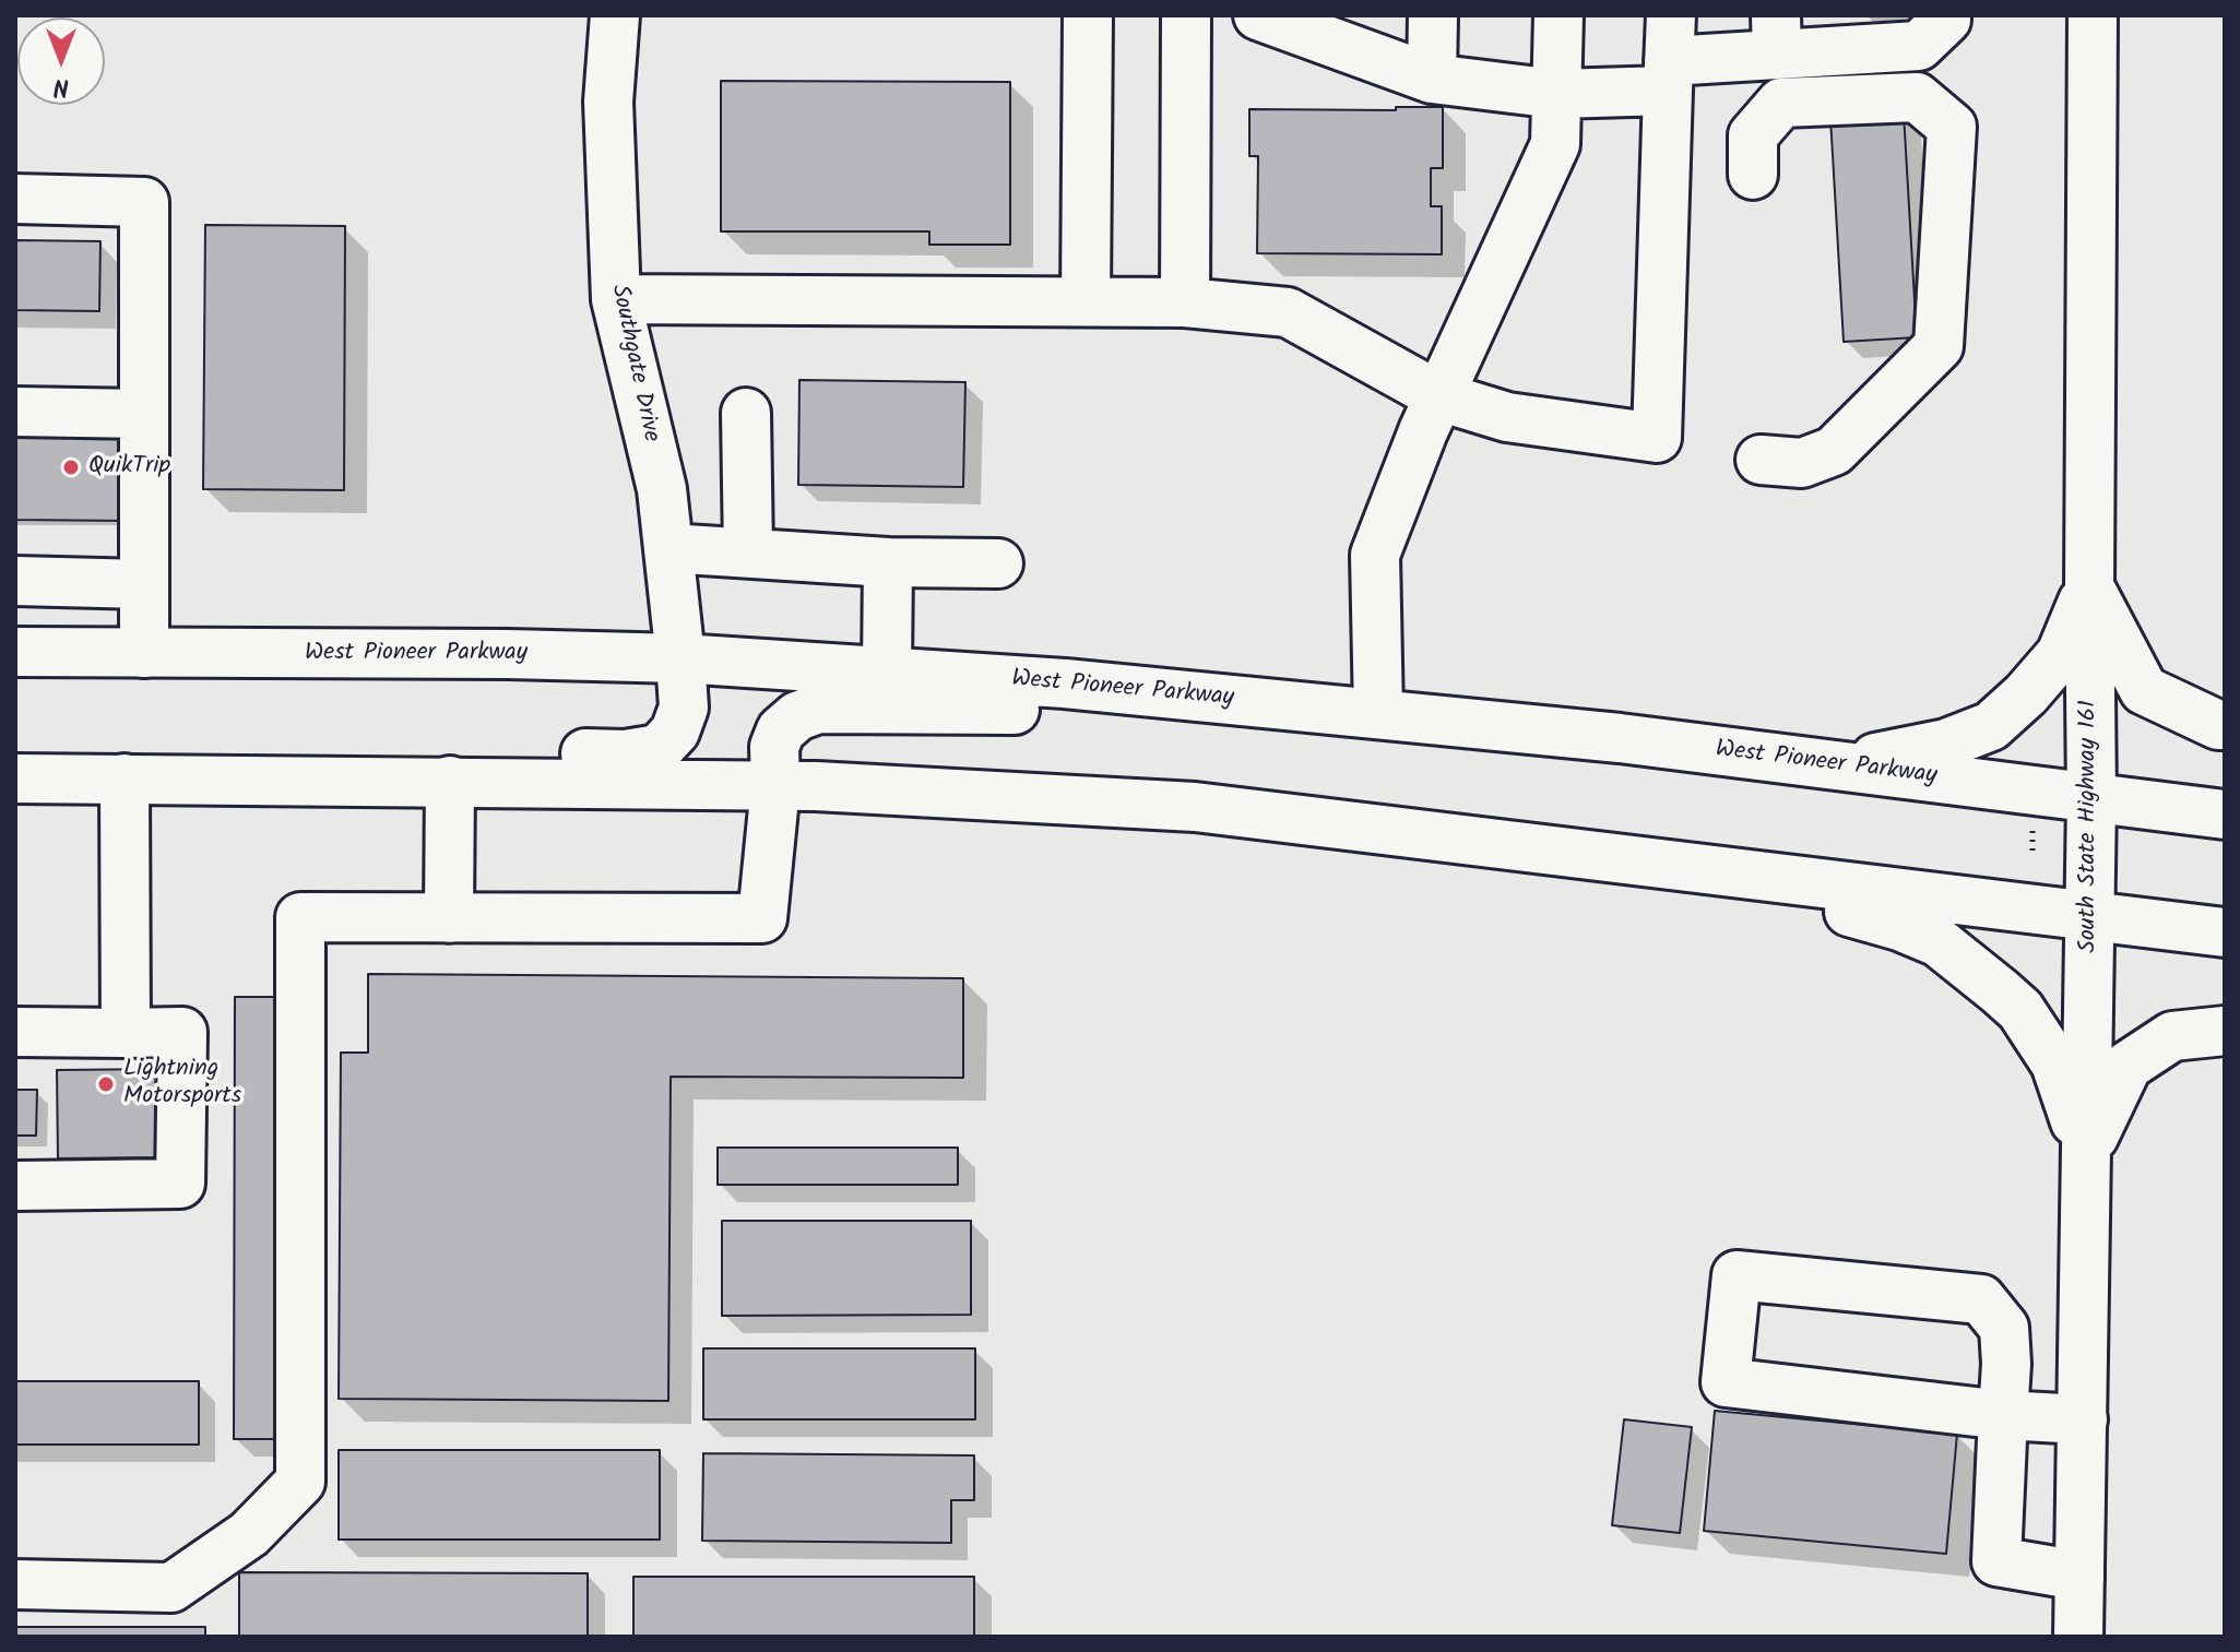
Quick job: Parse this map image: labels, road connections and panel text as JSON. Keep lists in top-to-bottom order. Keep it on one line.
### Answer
{"streets":{"main road":["Southgate Drive","West Pioneer Parkway","South State Highway 161"]},"crossings":[["Southgate Drive","West Pioneer Parkway"],["West Pioneer Parkway","South State Highway 161"]],"places":["QuikTrip","Lightning Motorsports"],"north":"bottom"}
